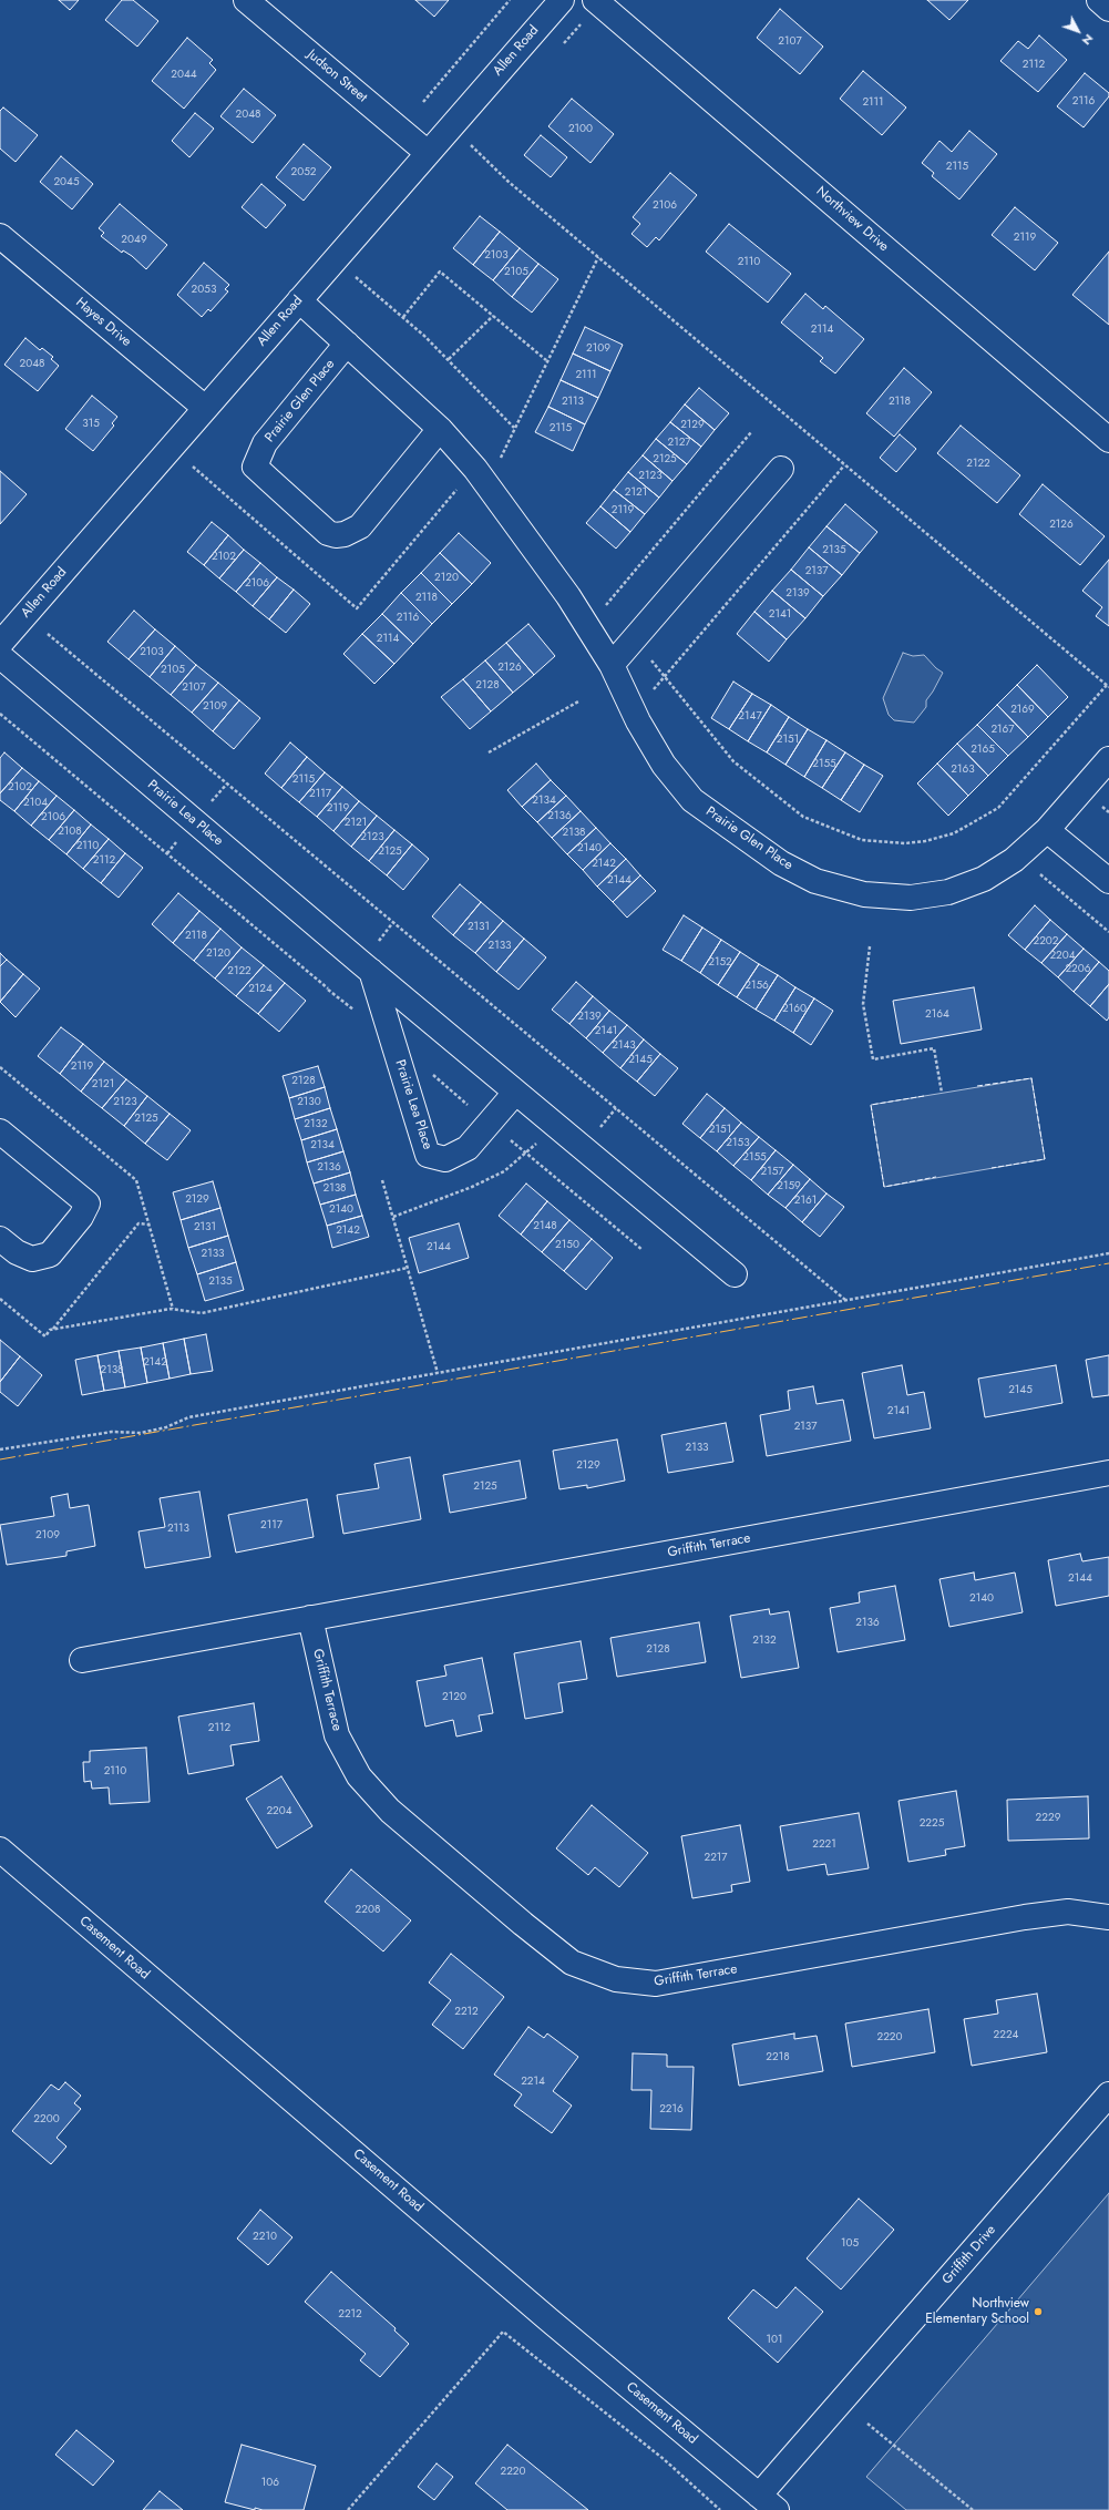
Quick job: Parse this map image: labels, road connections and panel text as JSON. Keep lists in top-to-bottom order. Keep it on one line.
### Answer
{"streets":{"street":["Allen Road","Judson Street","Northview Drive","Hayes Drive","Prairie Glen Place","Prairie Lea Place","Griffith Terrace","Casement Road","Griffith Drive"]},"crossings":[["Allen Road","Judson Street"],["Allen Road","Hayes Drive"],["Allen Road","Prairie Glen Place"],["Casement Road","Griffith Drive"]],"places":["Northview Elementary School"],"house_numbers":["2107","2112","2044","2116","2111","2048","2100","2115","2052","2045","2106","2119","2049","2103","2110","2105","2053","2114","2109","2048","2111","2113","2118","315","2129","2115","2127","2125","2122","2123","2121","2119","2126","2135","2102","2137","2120","2106","2139","2118","2141","2116","2114","2103","2126","2105","2128","2107","2109","2169","2147","2167","2151","2165","2155","2163","2115","2102","2117","2134","2104","2119","2136","2106","2121","2108","2138","2123","2110","2140","2125","2112","2142","2144","2131","2118","2202","2133","2120","2204","2152","2206","2122","2156","2124","2160","2164","2139","2141","2143","2145","2119","2128","2121","2123","2130","2125","2132","2151","2153","2134","2155","2136","2157","2159","2138","2129","2161","2140","2148","2131","2142","2150","2144","2133","2135","2142","2138","2145","2141","2137","2133","2129","2125","2117","2113","2109","2144","2140","2136","2132","2128","2120","2112","2110","2204","2229","2225","2221","2217","2208","2212","2224","2220","2218","2214","2216","2200","2210","105","2212","101","2220","106"],"north":"bottom right"}
